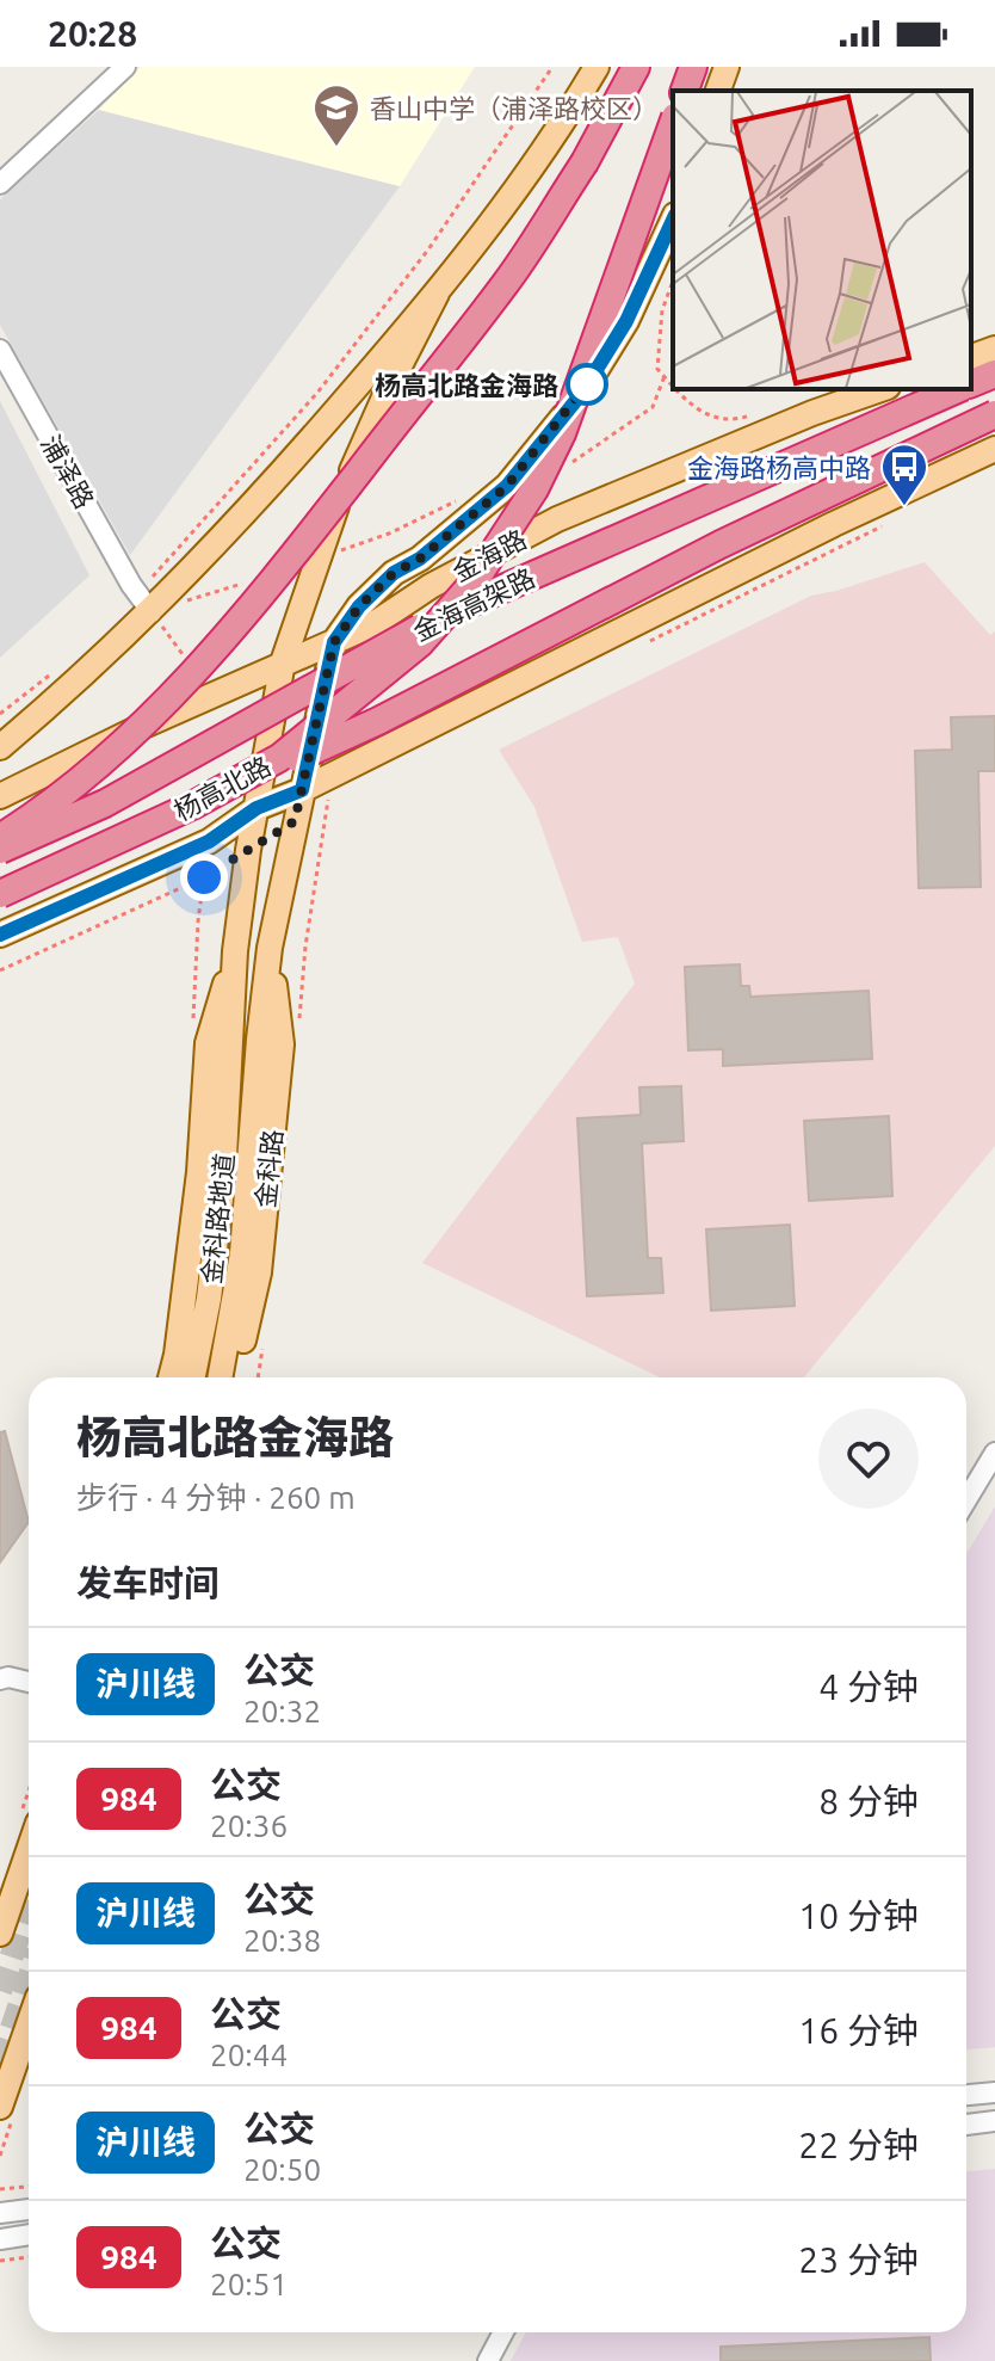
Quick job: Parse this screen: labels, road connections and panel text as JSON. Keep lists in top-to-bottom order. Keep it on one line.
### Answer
{"streets":{"highway":["金海高架路","杨高北路"],"main road":["金海路","金科路","金科路地道"],"street":["浦泽路"]},"crossings":[["金海路","金科路"],["金科路","金科路地道"]],"places":{"school or university":["香山中学（浦泽路校区）"],"other":["杨高北路金海路"],"bus stop":["金海路杨高中路"]},"lines":["bus line 沪川线"],"page":{"status":"20:28","heading":[["杨高北路金海路","步行 · 4 分钟 · 260 m"],"发车时间"],"list":[{"mark":"沪川线","name":"公交","note":"20:32","value":"4 分钟"},{"mark":"984","name":"公交","note":"20:36","value":"8 分钟"},{"mark":"沪川线","name":"公交","note":"20:38","value":"10 分钟"},{"mark":"984","name":"公交","note":"20:44","value":"16 分钟"},{"mark":"沪川线","name":"公交","note":"20:50","value":"22 分钟"},{"mark":"984","name":"公交","note":"20:51","value":"23 分钟"}]}}
